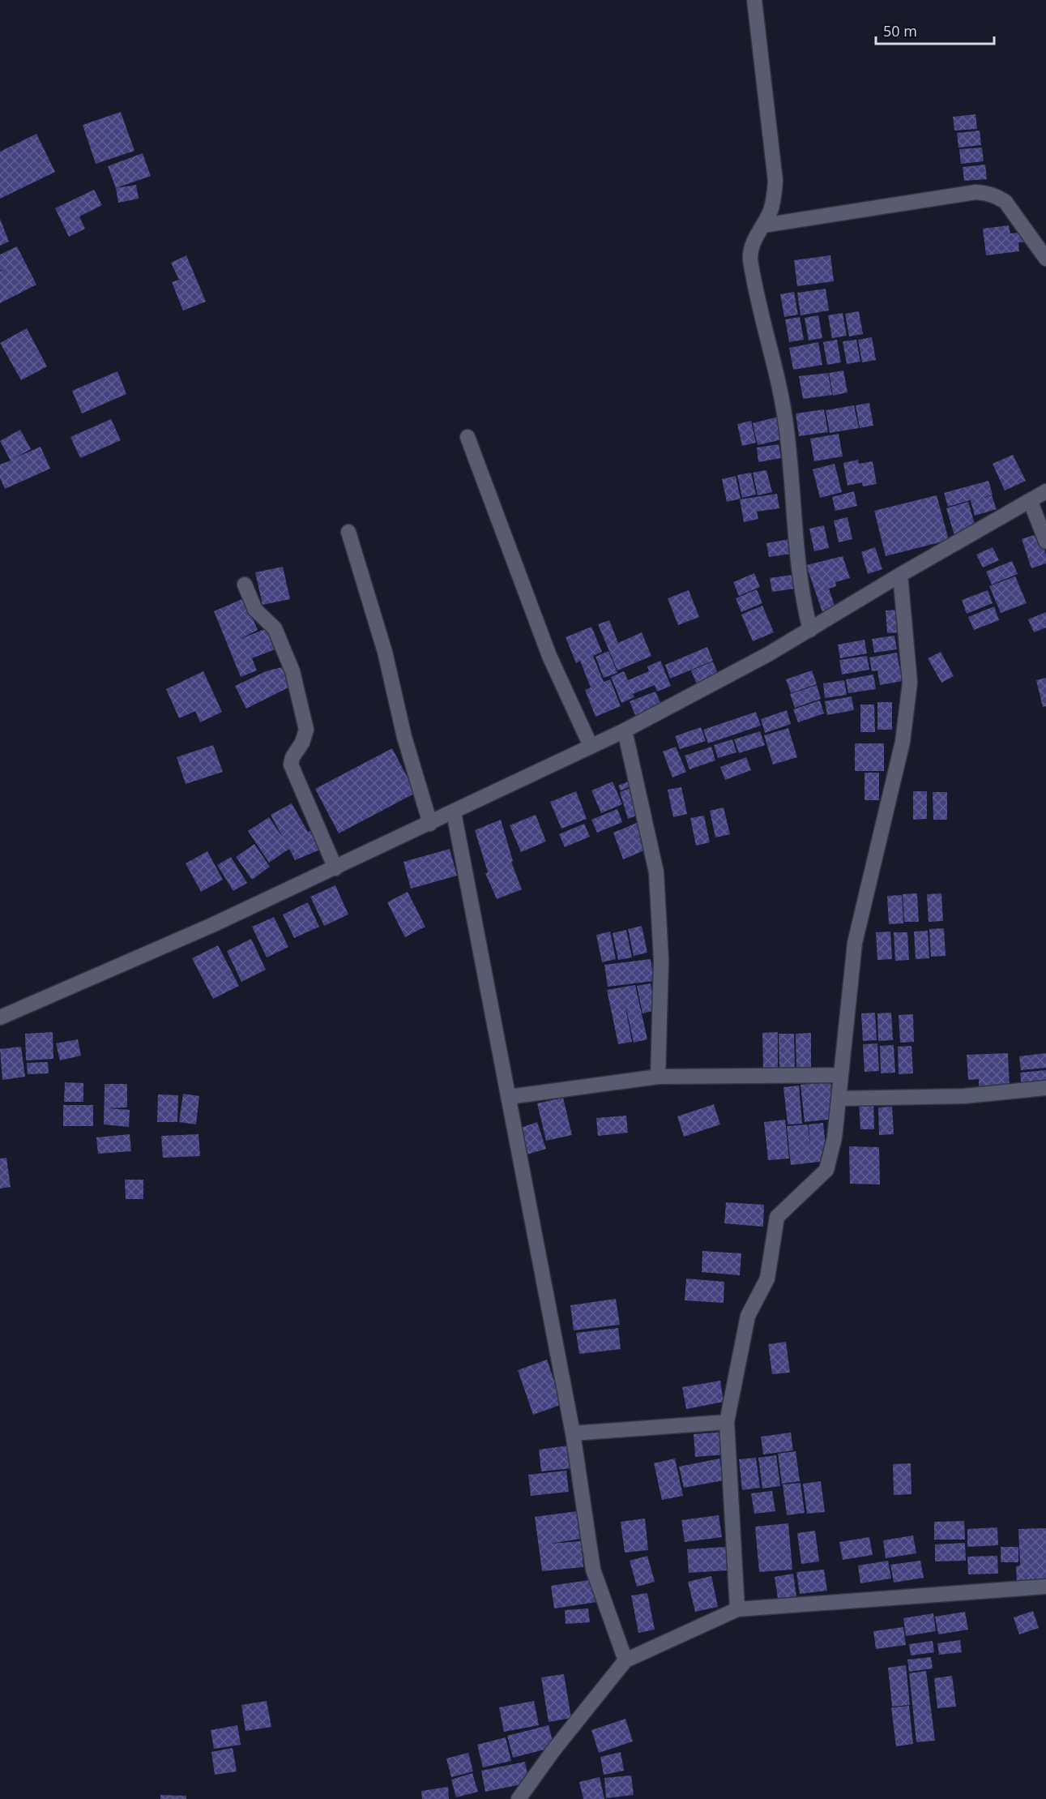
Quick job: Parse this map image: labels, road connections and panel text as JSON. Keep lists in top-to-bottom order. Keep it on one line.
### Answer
{"scale_bar":"50 m"}
